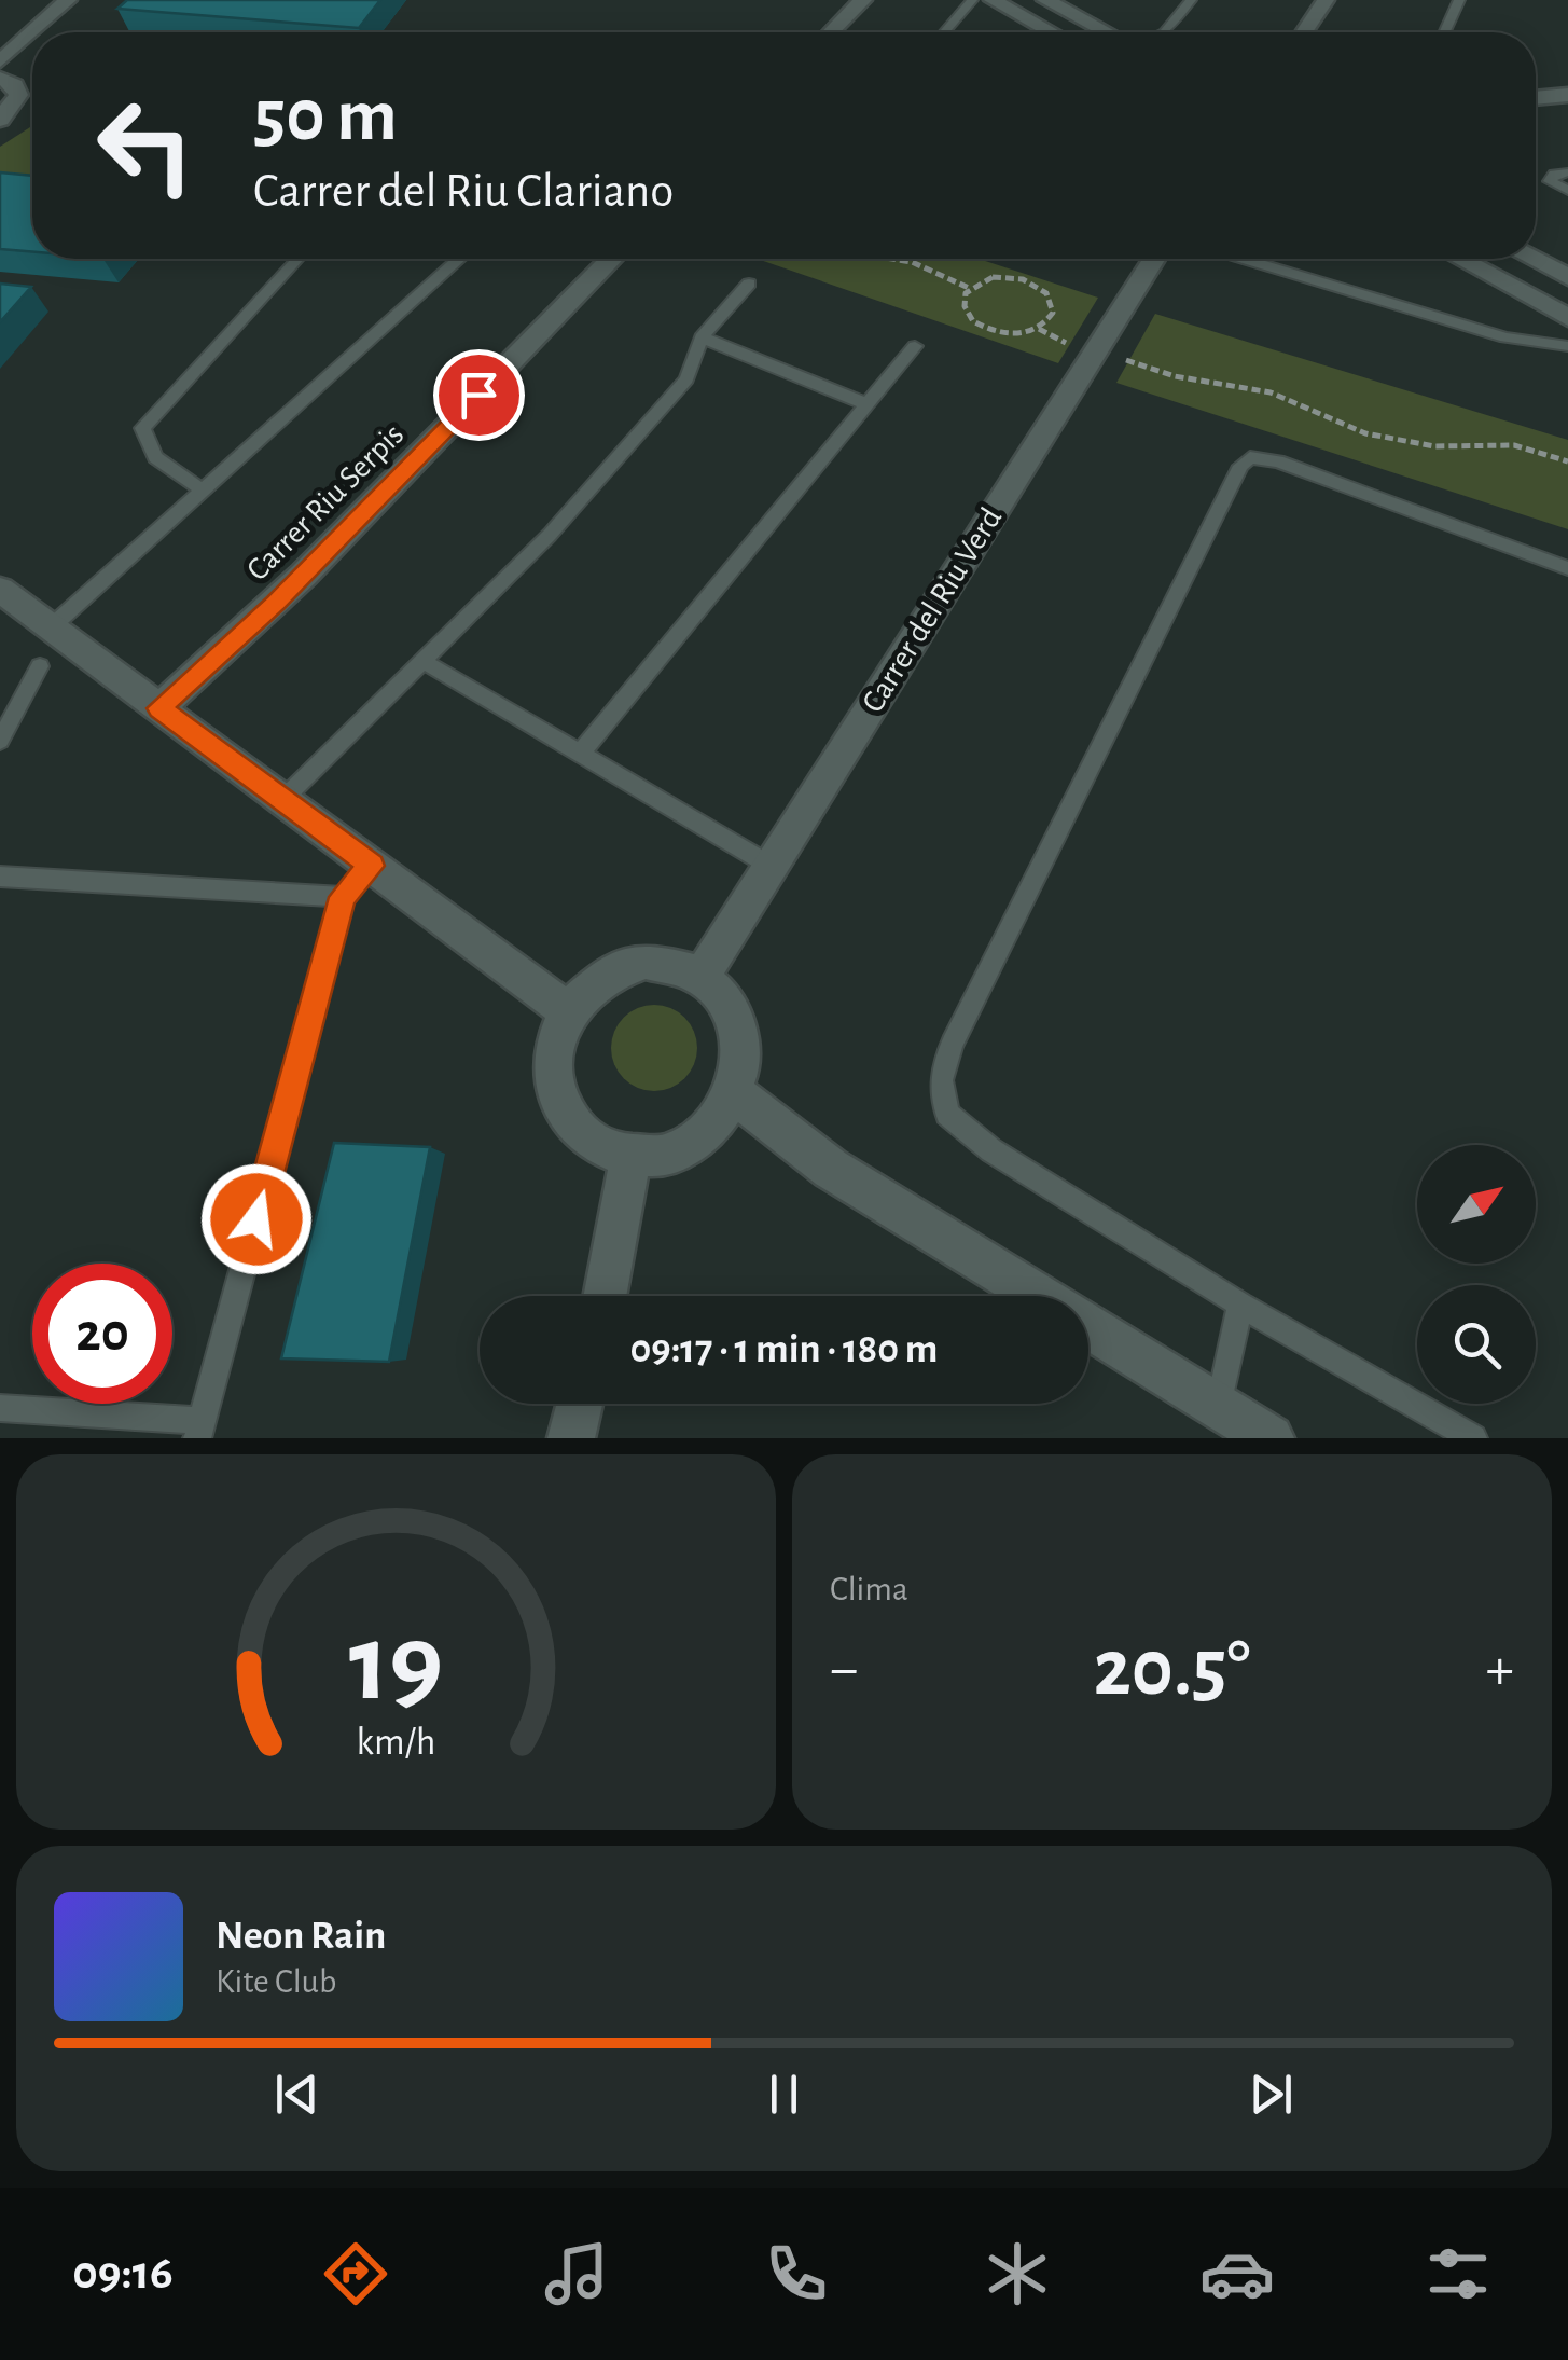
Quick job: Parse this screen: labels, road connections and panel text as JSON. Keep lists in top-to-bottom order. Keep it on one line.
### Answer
{"streets":{"street":["Carrer Riu Serpis","Carrer del Riu Verd"]},"north":"top right","page":{"turn":["50 m","Carrer del Riu Clariano"],"limit":"20","trip":"09:17 · 1 min · 180 m","tile":"Clima","heat":["−","20.5°","+"],"song":["Neon Rain","Kite Club"],"tabs":"09:16","gauge":["19","km/h"]}}
